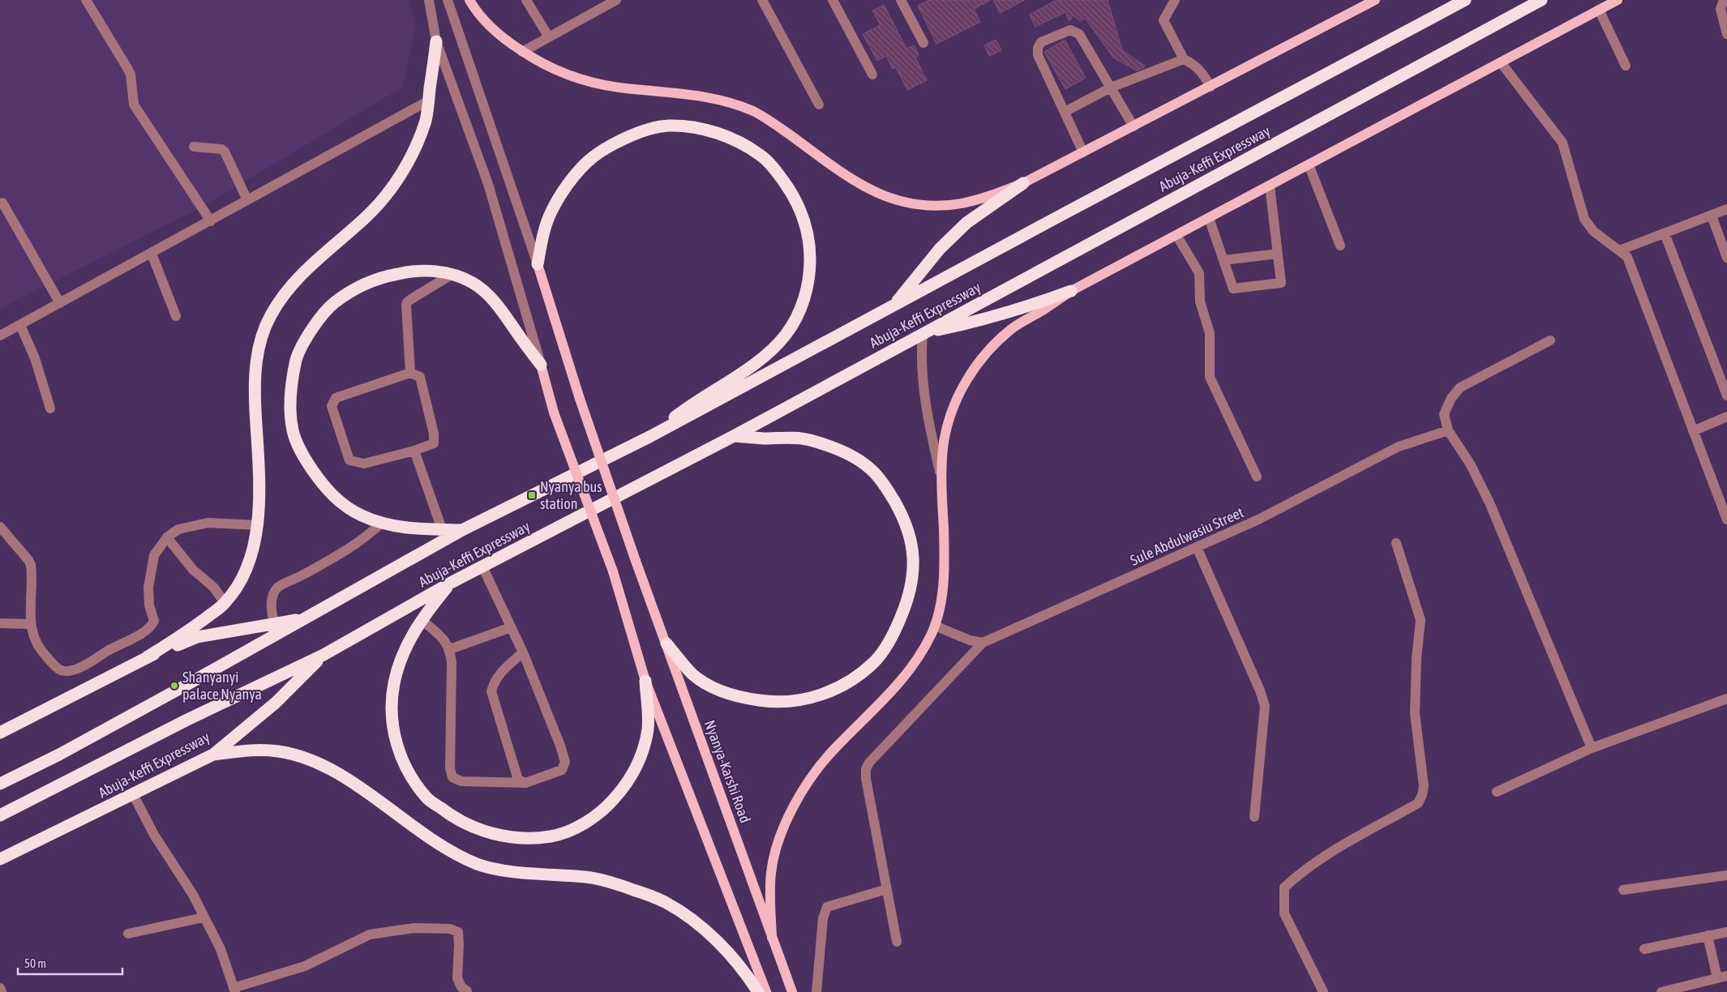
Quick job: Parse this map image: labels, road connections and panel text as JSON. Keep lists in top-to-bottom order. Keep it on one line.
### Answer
{"streets":{"highway":["Abuja-Keffi Expressway"],"main road":["Nyanya-Karshi Road"],"street":["Sule Abdulwasiu Street"]},"places":{"transit":["Nyanya bus station"],"other":["Shanyanyi palace Nyanya"]},"scale_bar":"50 m"}
